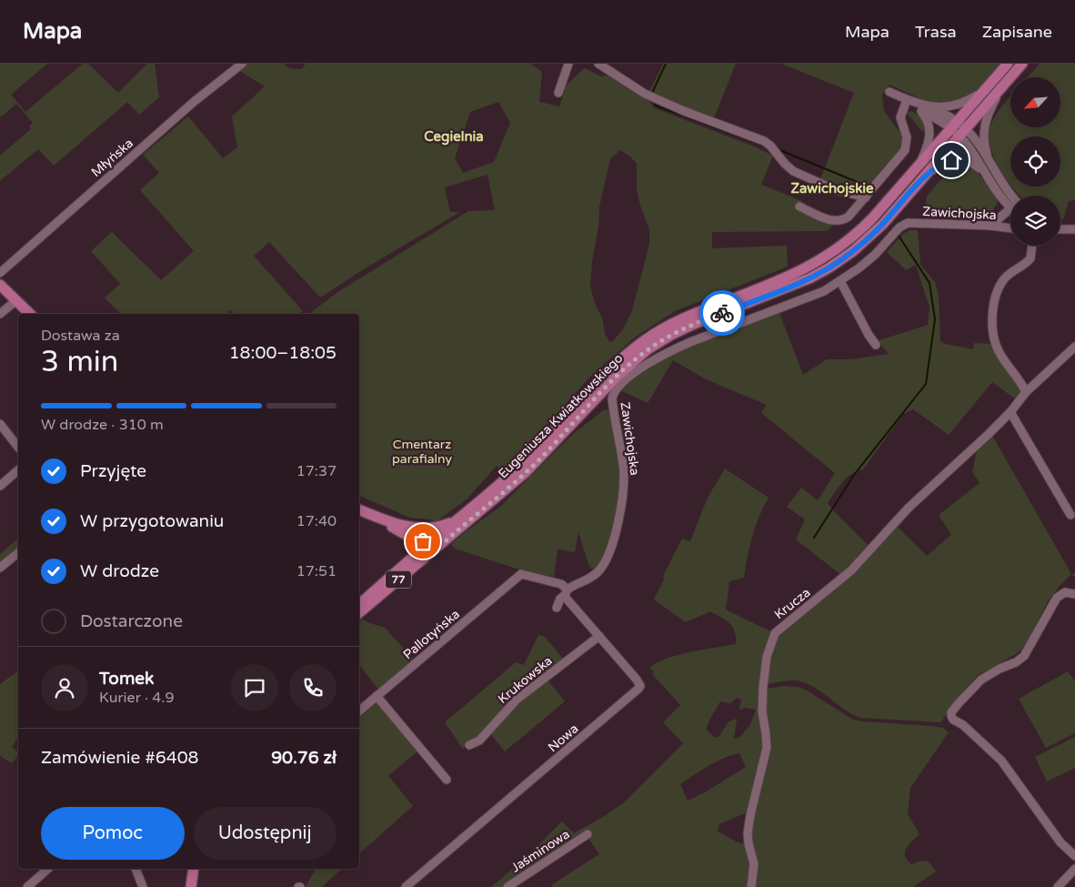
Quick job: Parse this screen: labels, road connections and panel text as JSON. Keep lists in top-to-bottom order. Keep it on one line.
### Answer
{"streets":{"main road":["Eugeniusza Kwiatkowskiego","77"],"street":["Młyńska","Zawichojska","Krucza","Pallotyńska","Krukowska","Nowa","Jaśminowa"]},"crossings":[["Zawichojska","Eugeniusza Kwiatkowskiego"],["Zawichojska","77"],["Zawichojska","Pallotyńska"],["Zawichojska","Nowa"],["Eugeniusza Kwiatkowskiego","77"],["Pallotyńska","Nowa"],["Krukowska","Nowa"]],"districts":["Cegielnia","Zawichojskie"],"parks":["Cmentarz parafialny"],"north":"bottom left","page":{"header":"Mapa","nav":["Mapa","Trasa","Zapisane"],"heading":["3 min","Dostawa za","18:00–18:05"],"panel":["Tomek","Kurier · 4.9","Zamówienie #6408","90.76 zł"],"bar":"W drodze · 310 m","list":[["Przyjęte","17:37"],["W przygotowaniu","17:40"],["W drodze","17:51"],"Dostarczone"],"buttons":["Pomoc","Udostępnij"]}}
